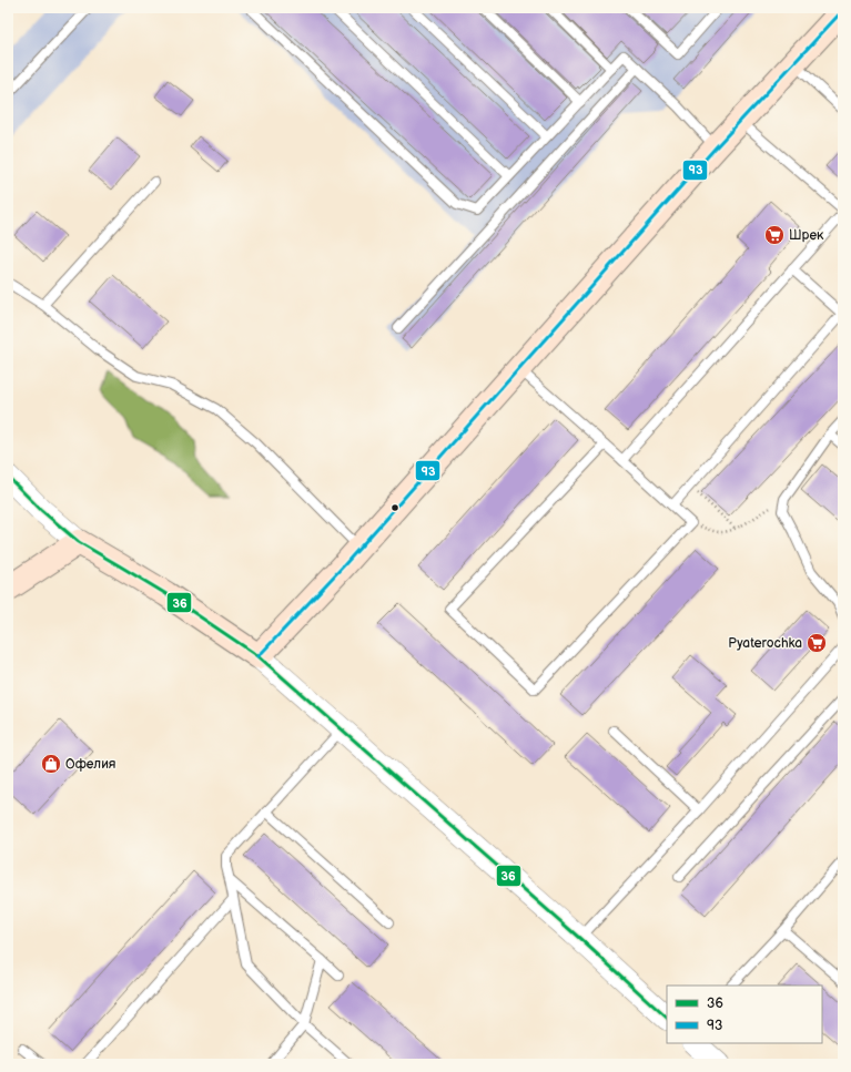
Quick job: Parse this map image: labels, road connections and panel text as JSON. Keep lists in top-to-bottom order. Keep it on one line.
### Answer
{"places":{"supermarket":["Шрек","Pyaterochka"],"shop":["Офелия"]},"lines":["transit line 93","transit line 36"],"legend":["36","93"]}
